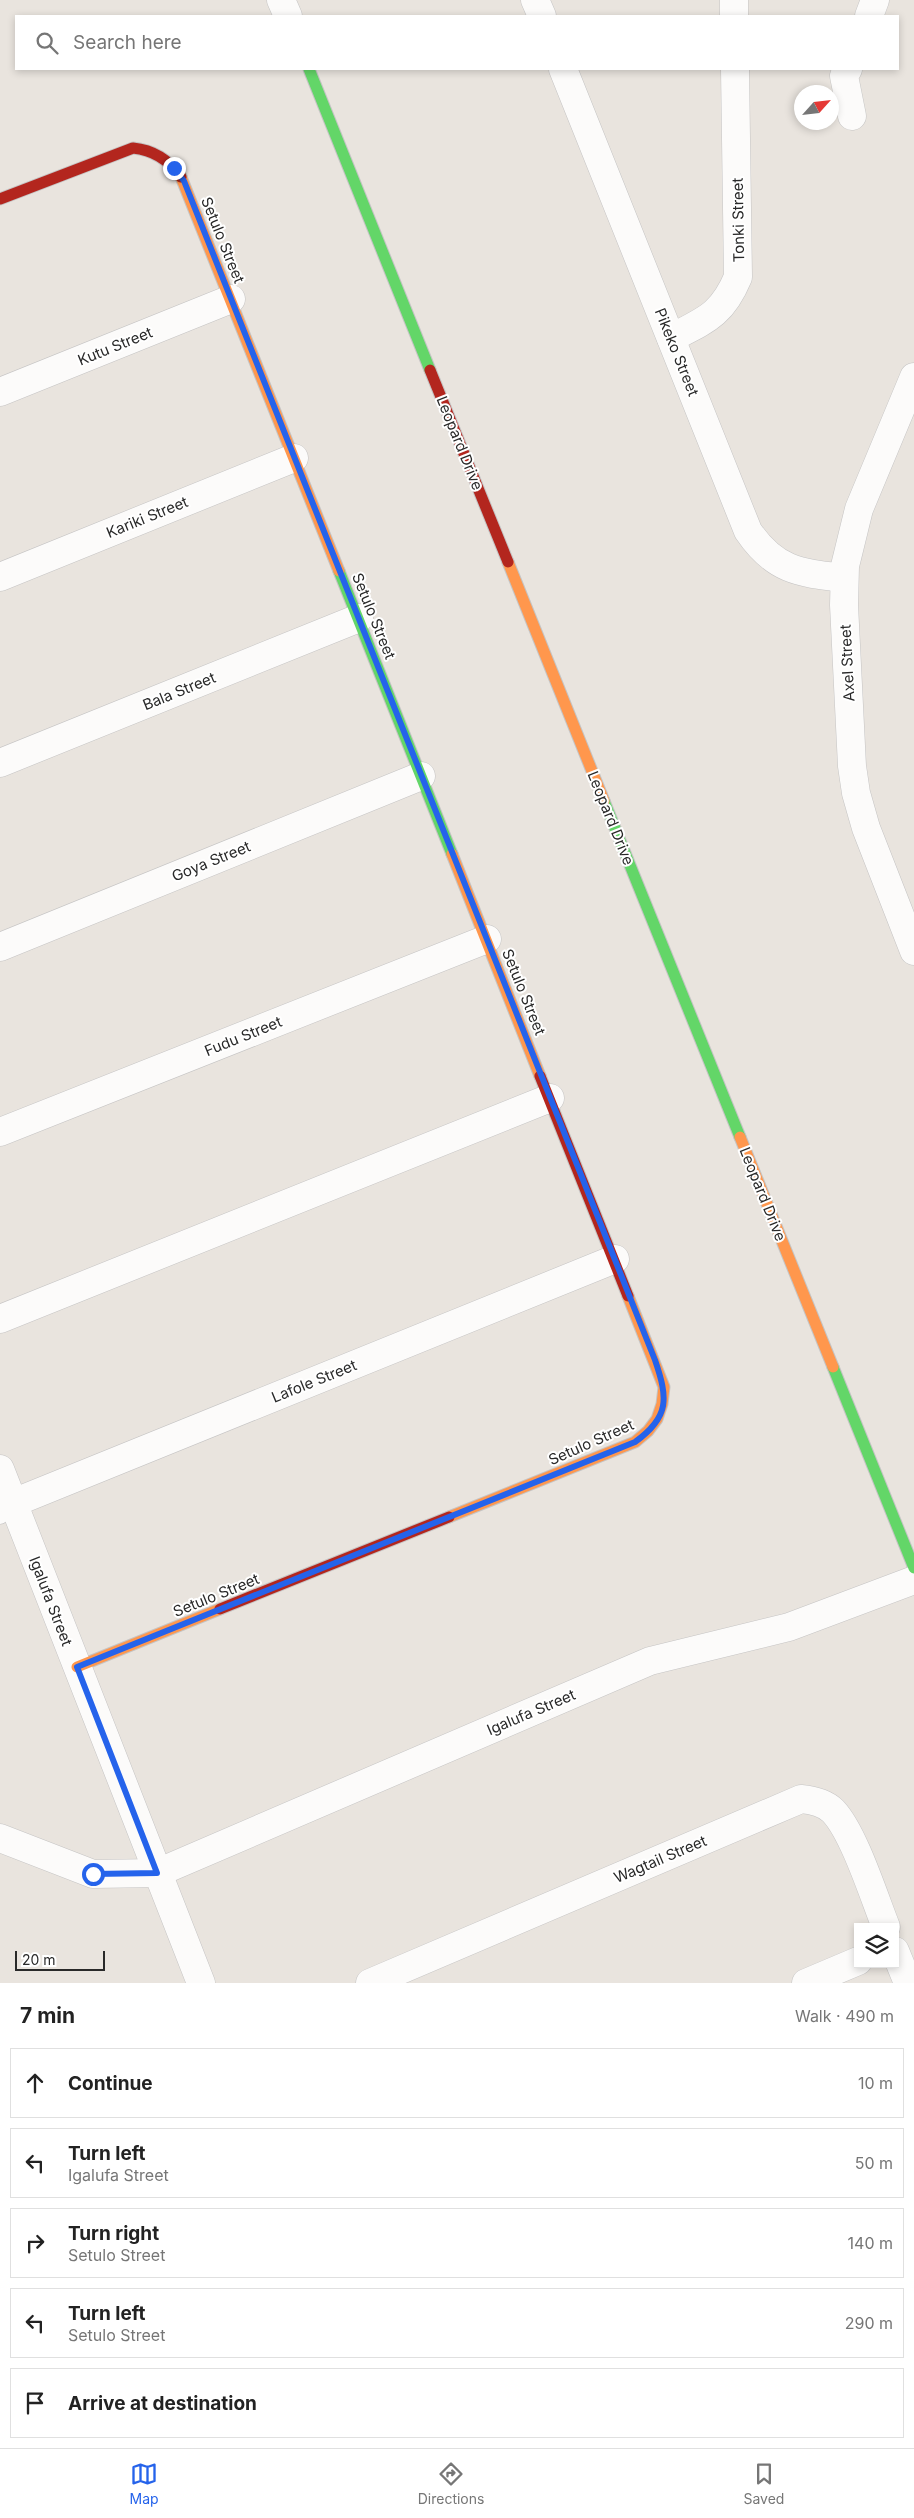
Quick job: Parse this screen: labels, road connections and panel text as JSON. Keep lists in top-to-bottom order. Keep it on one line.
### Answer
{"streets":{"street":["Tonki Street","Setulo Street","Kutu Street","Pikeko Street","Leopard Drive","Kariki Street","Axel Street","Bala Street","Goya Street","Fudu Street","Lafole Street","Igalufa Street","Wagtail Street"]},"crossings":[["Tonki Street","Pikeko Street"],["Setulo Street","Kutu Street"],["Setulo Street","Kariki Street"],["Setulo Street","Bala Street"],["Setulo Street","Goya Street"],["Setulo Street","Fudu Street"],["Setulo Street","Lafole Street"],["Setulo Street","Igalufa Street"],["Pikeko Street","Axel Street"],["Lafole Street","Igalufa Street"]],"scale_bar":"20 m","north":"top right","page":{"search":"Search here","scale":"20 m","heading":["7 min","Walk · 490 m"],"list":[["Continue","10 m"],["Turn left","Igalufa Street","50 m"],["Turn right","Setulo Street","140 m"],["Turn left","Setulo Street","290 m"],"Arrive at destination"],"nav":["Map","Directions","Saved"]}}
